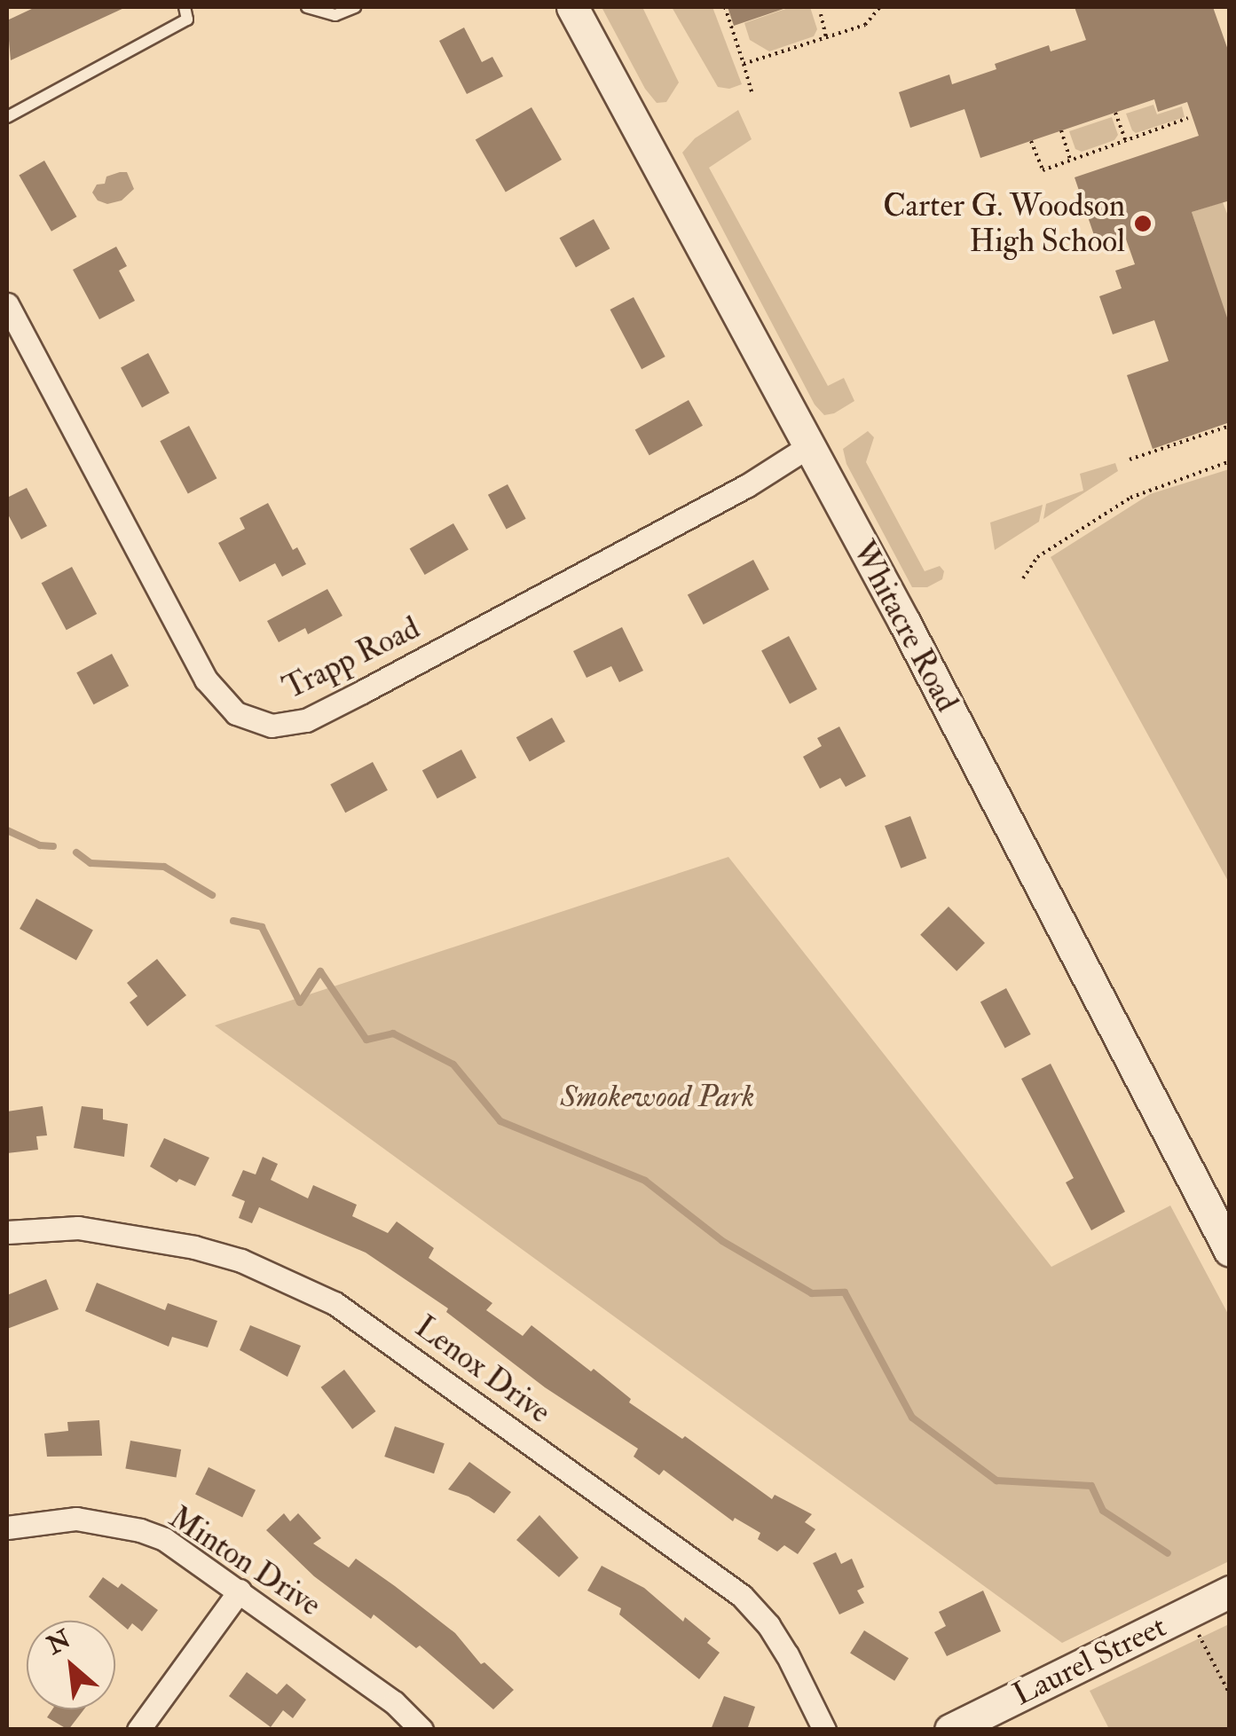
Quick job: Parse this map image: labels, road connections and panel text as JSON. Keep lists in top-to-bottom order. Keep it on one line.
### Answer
{"streets":{"street":["Whitacre Road","Trapp Road","Lenox Drive","Minton Drive","Laurel Street"]},"crossings":[["Whitacre Road","Trapp Road"]],"parks":["Smokewood Park"],"places":["Carter G. Woodson High School"],"north":"top left"}
